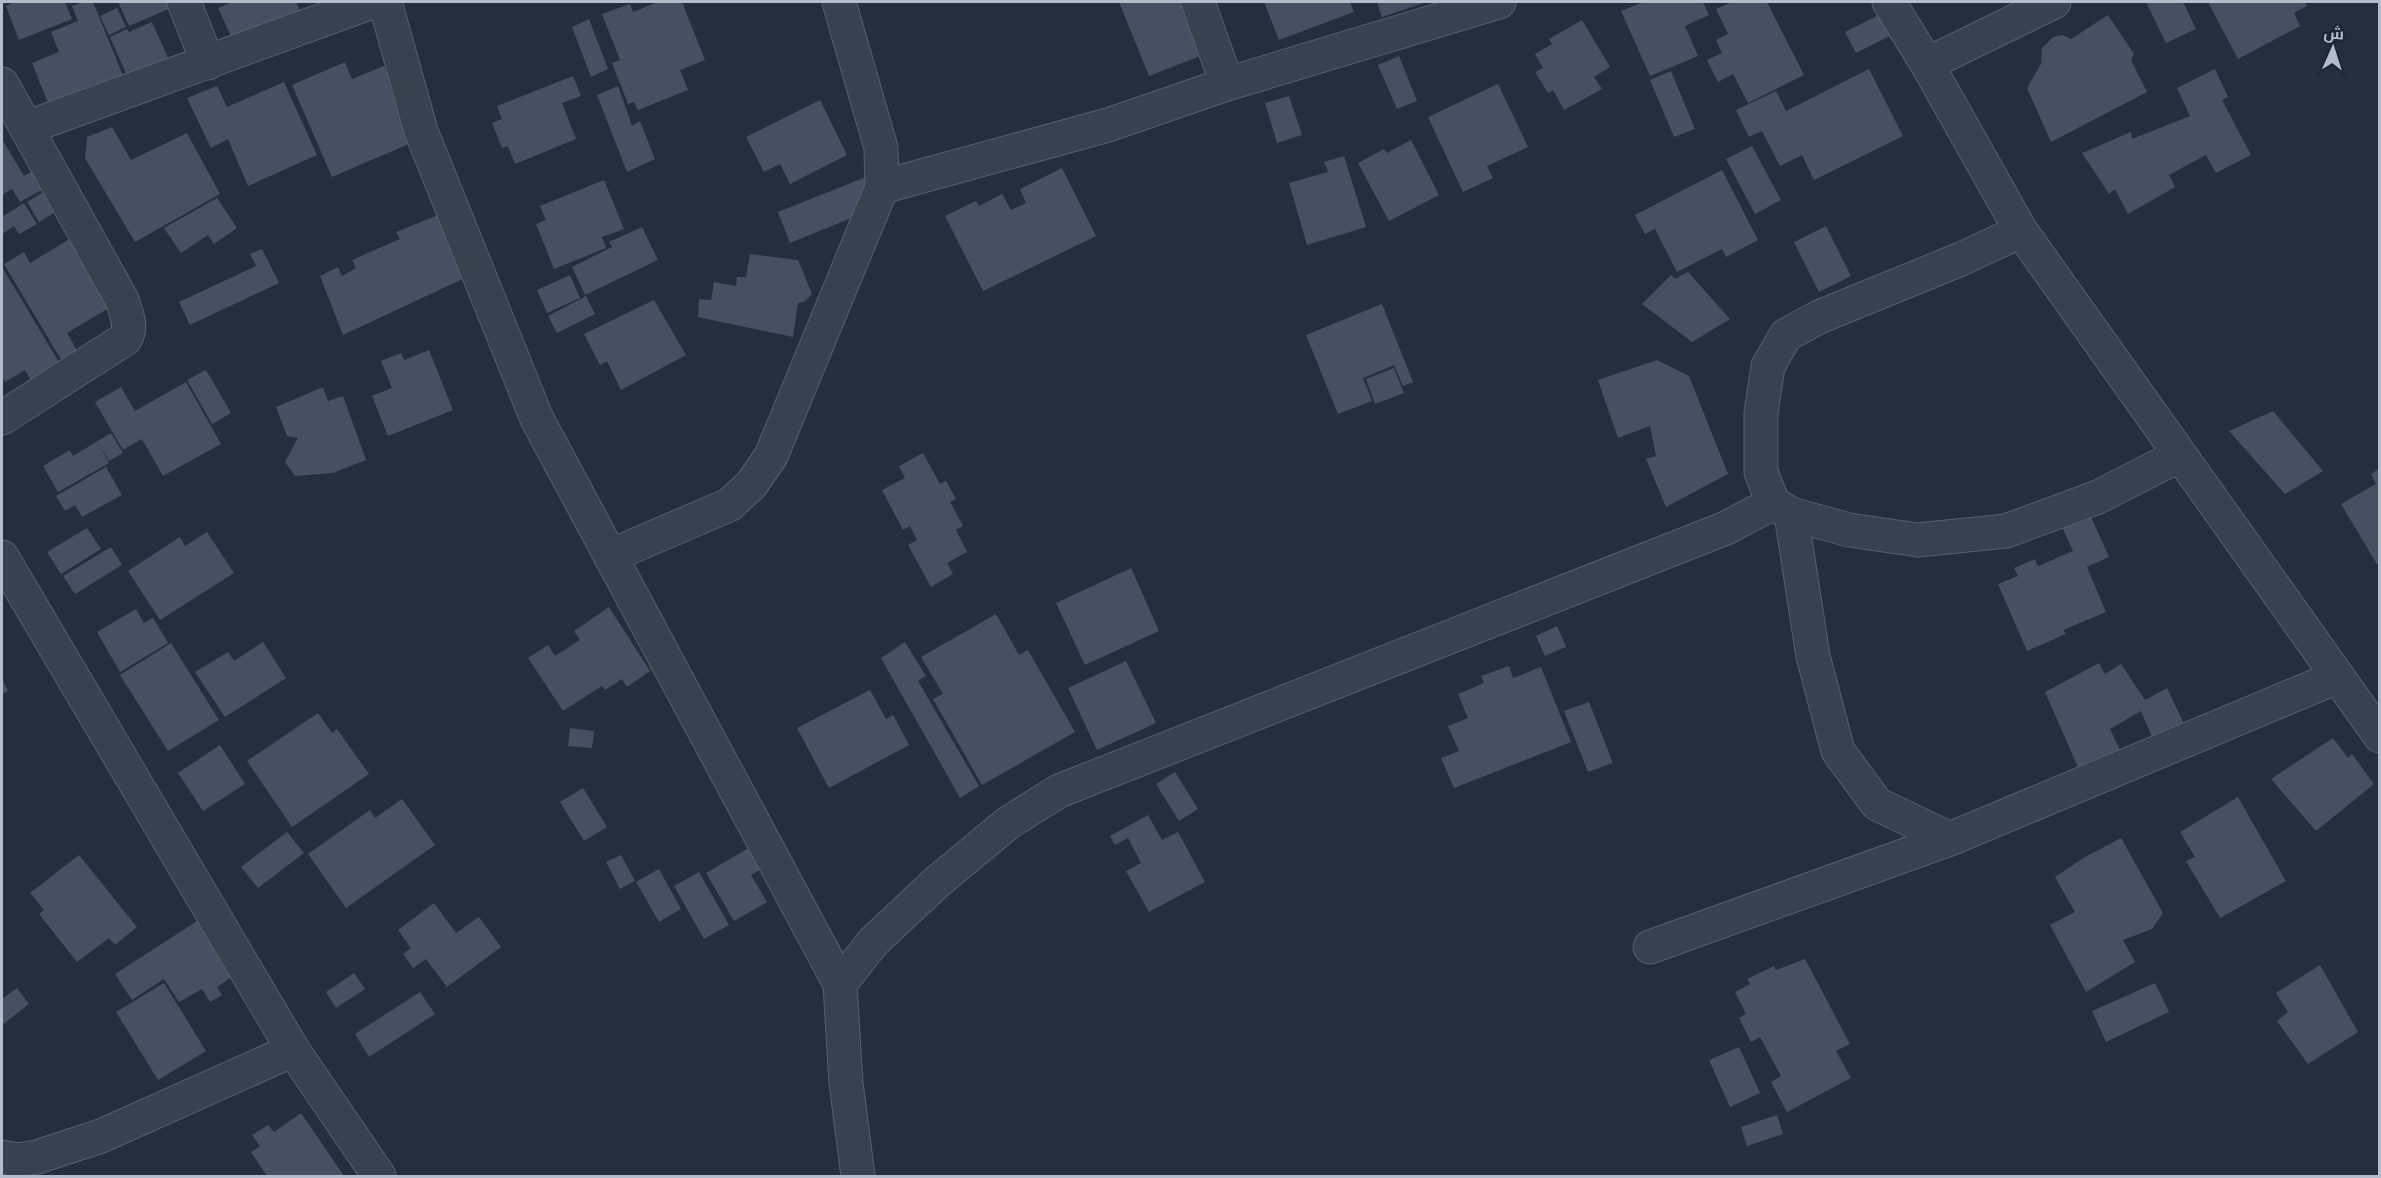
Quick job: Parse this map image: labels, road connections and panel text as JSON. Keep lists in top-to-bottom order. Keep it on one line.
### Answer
{"north":"top"}
